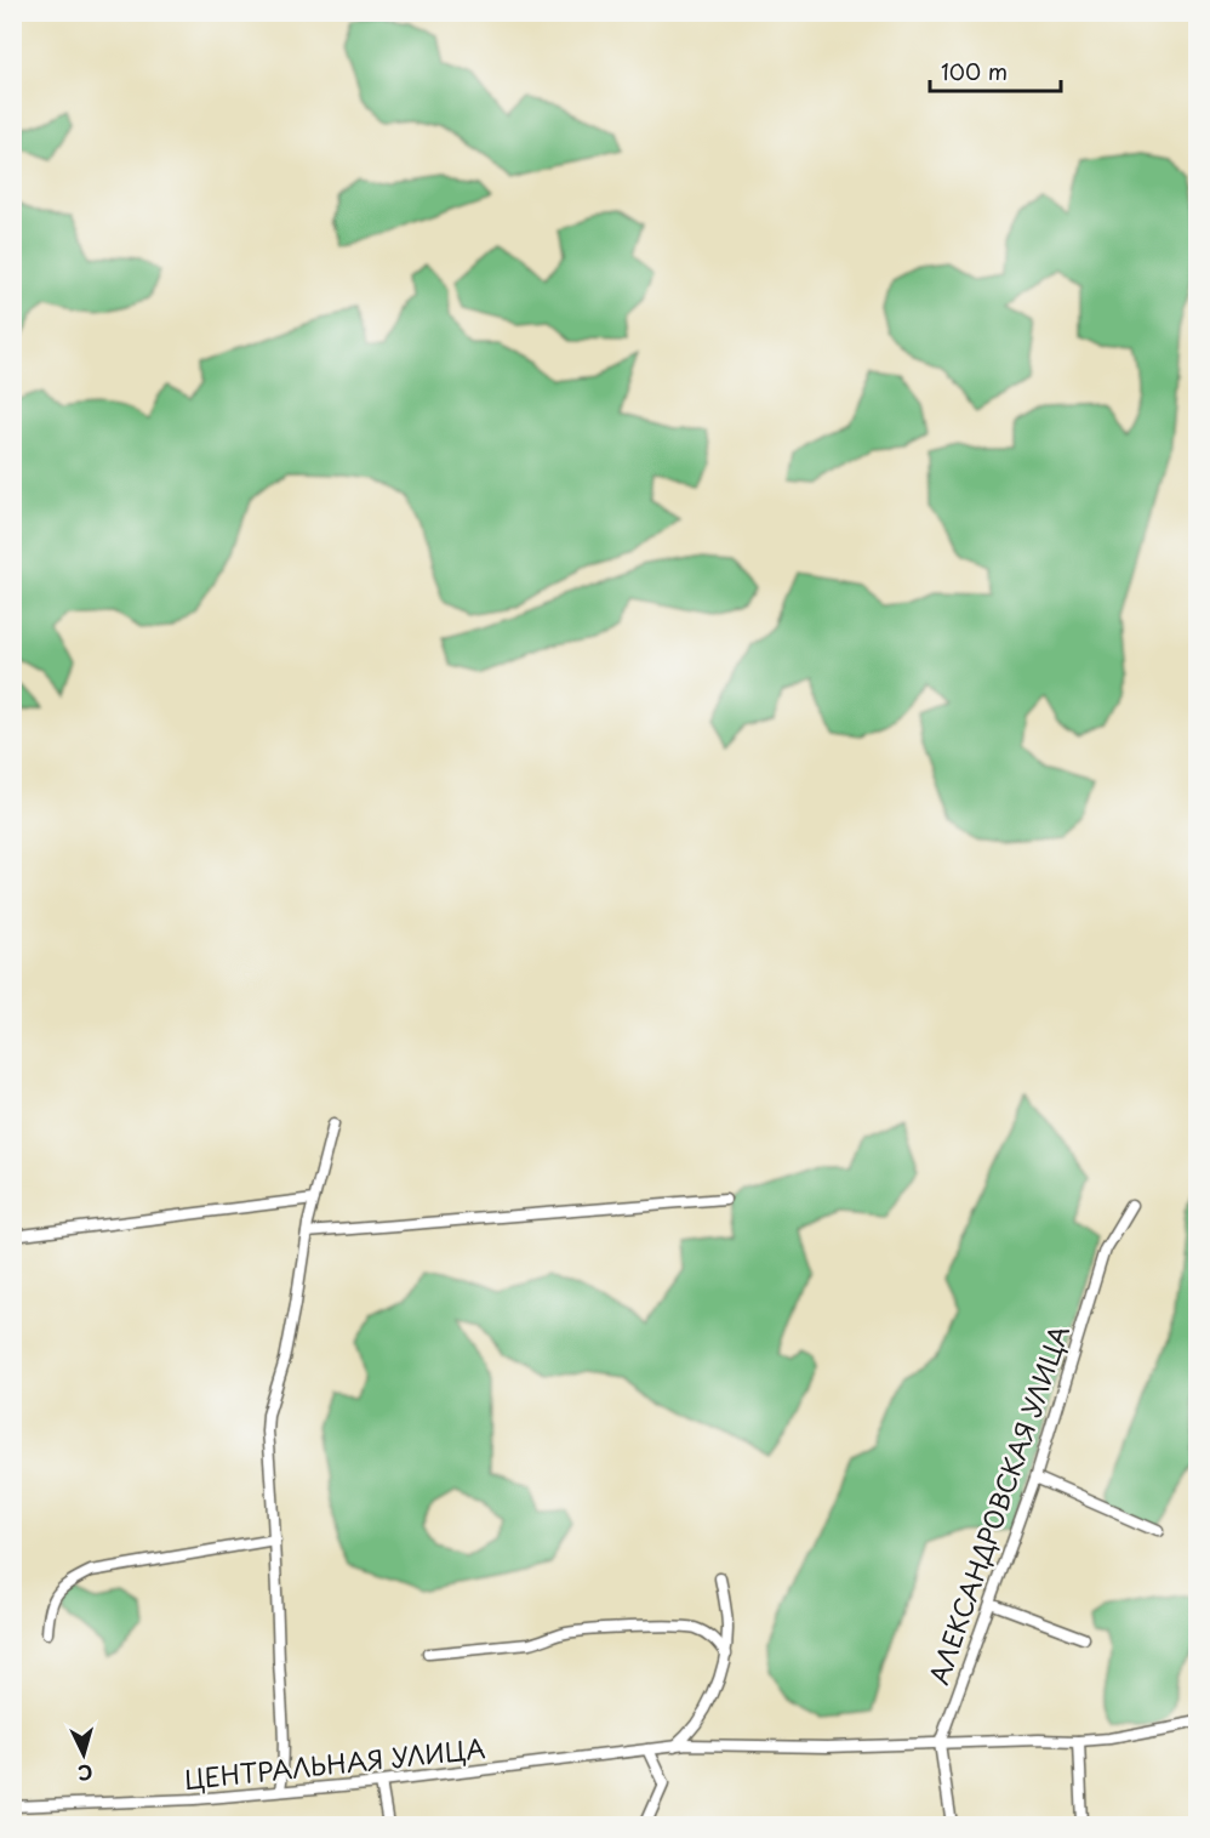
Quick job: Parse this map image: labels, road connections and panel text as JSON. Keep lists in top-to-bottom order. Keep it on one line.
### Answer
{"streets":{"street":["АЛЕКСАНДРОВСКАЯ УЛИЦА","ЦЕНТРАЛЬНАЯ УЛИЦА"]},"crossings":[["АЛЕКСАНДРОВСКАЯ УЛИЦА","ЦЕНТРАЛЬНАЯ УЛИЦА"]],"scale_bar":"100 m","north":"bottom"}
